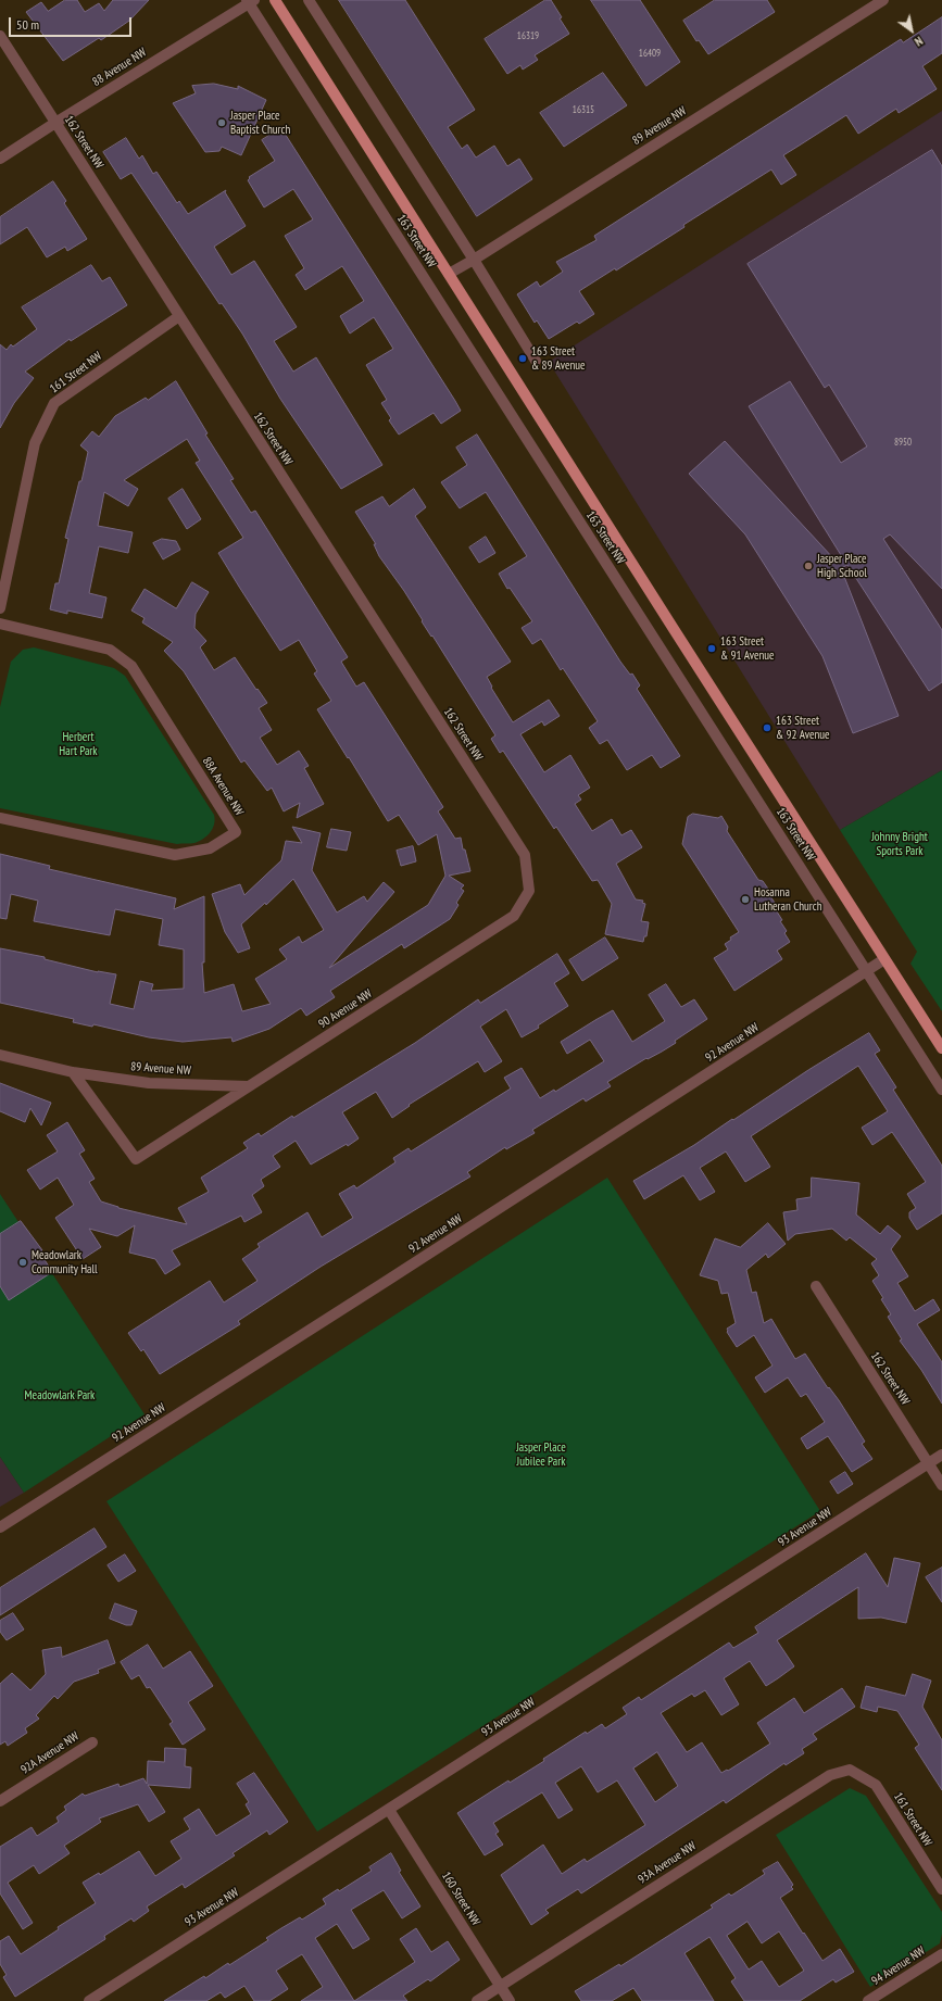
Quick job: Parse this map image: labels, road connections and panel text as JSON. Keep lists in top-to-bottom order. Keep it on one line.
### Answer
{"streets":{"main road":["163 Street NW"],"street":["88 Avenue NW","89 Avenue NW","162 Street NW","161 Street NW","88A Avenue NW","90 Avenue NW","92 Avenue NW","93 Avenue NW","92A Avenue NW","93A Avenue NW","160 Street NW","94 Avenue NW"]},"crossings":[["88 Avenue NW","162 Street NW"],["88 Avenue NW","163 Street NW"],["89 Avenue NW","163 Street NW"],["89 Avenue NW","90 Avenue NW"],["162 Street NW","161 Street NW"],["162 Street NW","90 Avenue NW"],["162 Street NW","93 Avenue NW"],["163 Street NW","92 Avenue NW"],["161 Street NW","93A Avenue NW"],["93 Avenue NW","160 Street NW"],["93A Avenue NW","160 Street NW"]],"parks":["Herbert Hart Park","Johnny Bright Sports Park","Meadowlark Park","Jasper Place Jubilee Park"],"places":["Jasper Place Baptist Church","163 Street & 89 Avenue","Jasper Place High School","163 Street & 91 Avenue","163 Street & 92 Avenue","Hosanna Lutheran Church","Meadowlark Community Hall"],"house_numbers":["16319","16409","16315","8950"],"scale_bar":"50 m","north":"bottom right"}
